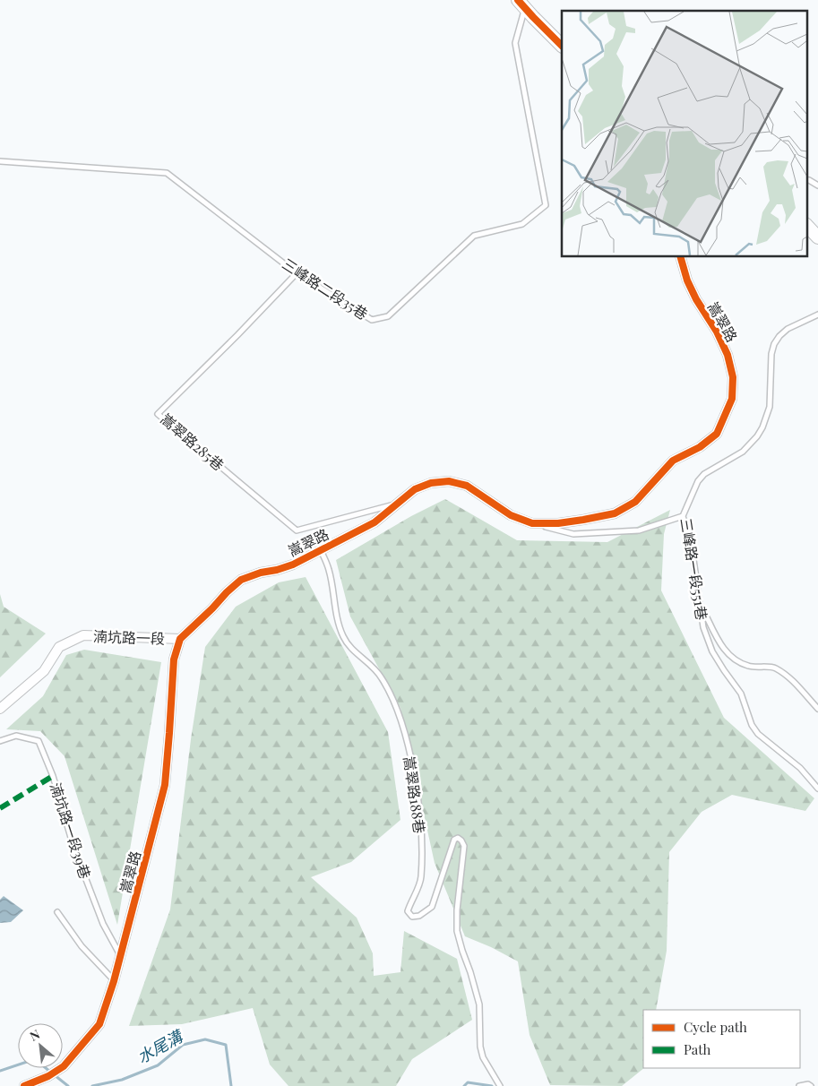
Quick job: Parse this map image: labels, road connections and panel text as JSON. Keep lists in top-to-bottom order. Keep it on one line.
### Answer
{"streets":{"street":["嵩翠路","湳坑路一段"],"lane":["三峰路二段35巷","嵩翠路285巷","三峰路一段551巷","嵩翠路188巷","湳坑路一段39巷"]},"crossings":[["三峰路二段35巷","嵩翠路285巷"],["嵩翠路","嵩翠路285巷"],["嵩翠路","湳坑路一段"],["嵩翠路","嵩翠路188巷"],["嵩翠路","湳坑路一段39巷"]],"water":["水尾溝"],"legend":["Cycle path","Path"],"north":"top left"}
